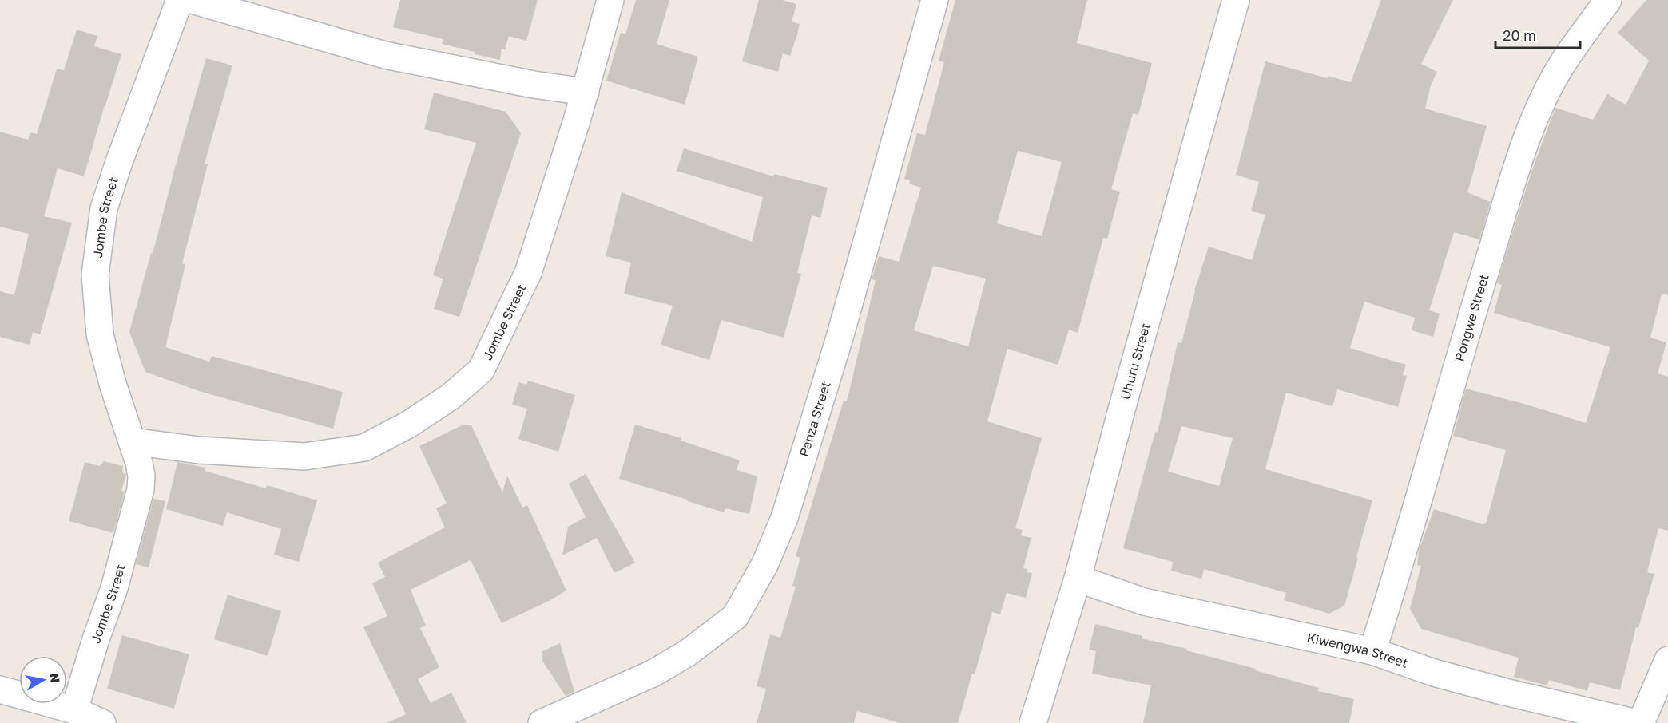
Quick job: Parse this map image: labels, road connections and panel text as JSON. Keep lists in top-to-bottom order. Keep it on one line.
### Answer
{"streets":{"street":["Jombe Street","Pongwe Street","Uhuru Street","Panza Street","Kiwengwa Street"]},"crossings":[["Pongwe Street","Kiwengwa Street"],["Uhuru Street","Kiwengwa Street"]],"scale_bar":"20 m","north":"right"}
